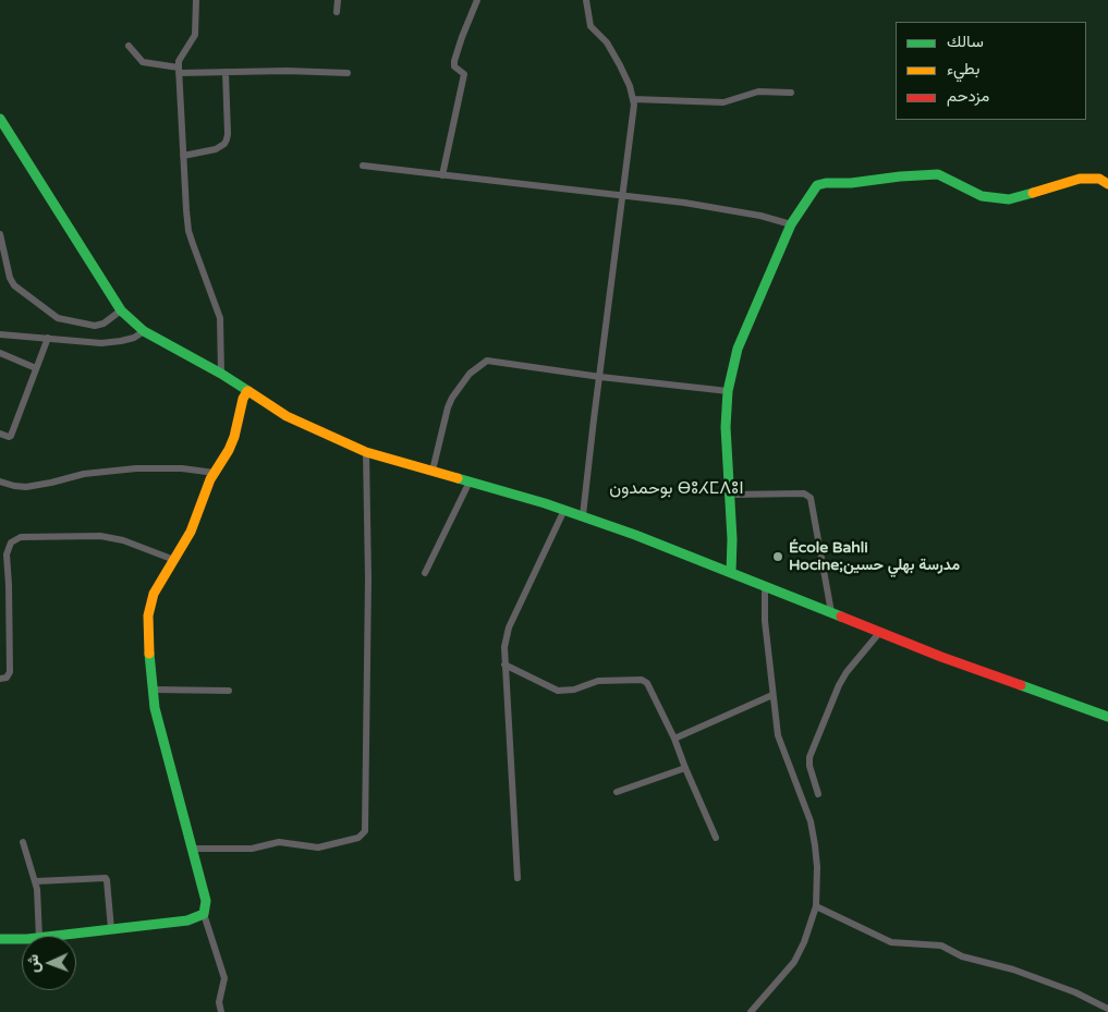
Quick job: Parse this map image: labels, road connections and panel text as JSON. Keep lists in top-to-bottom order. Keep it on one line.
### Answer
{"districts":["بوحمدون ⴱⵓⵃⵎⴷⵓⵏ"],"places":["École Bahli Hocine;مدرسة بهلي حسين"],"legend":["سالك","بطيء","مزدحم"],"north":"left"}
